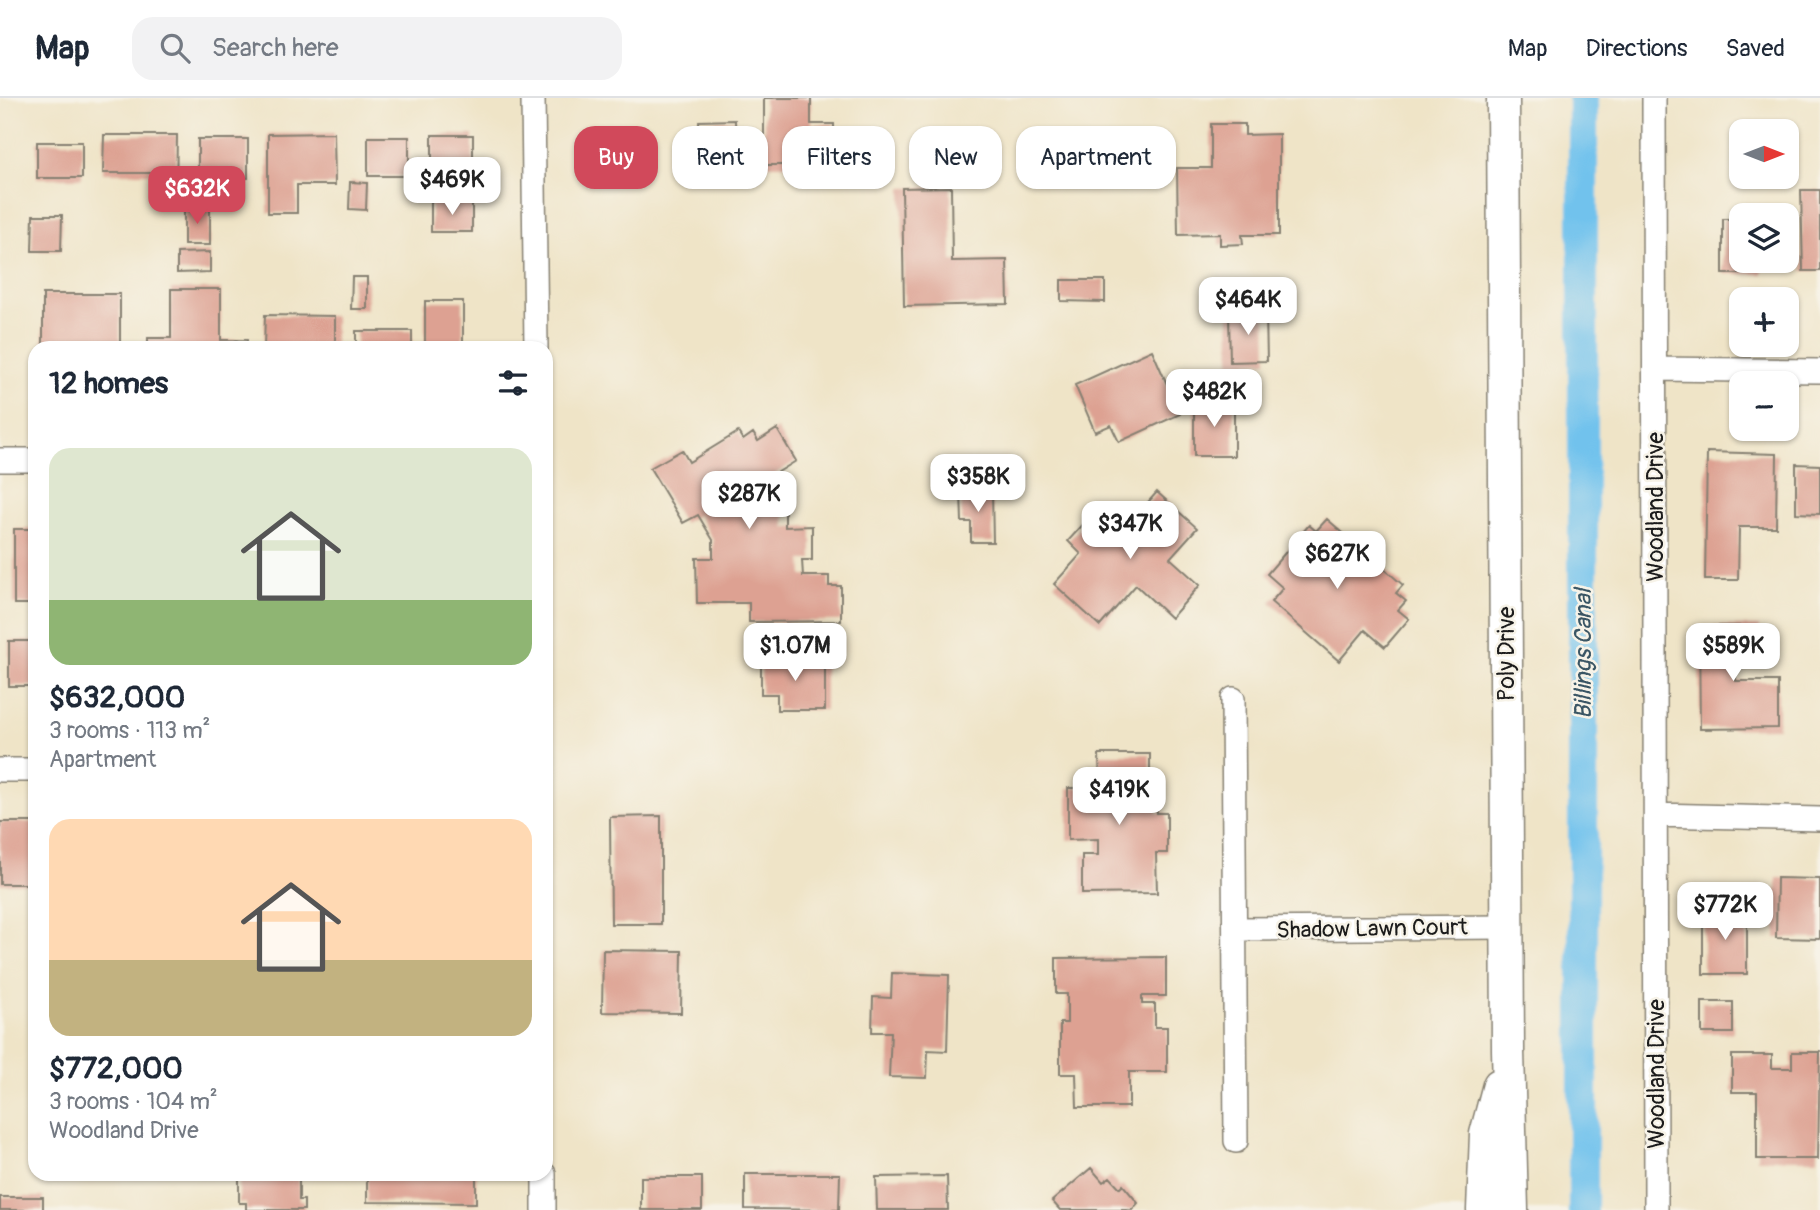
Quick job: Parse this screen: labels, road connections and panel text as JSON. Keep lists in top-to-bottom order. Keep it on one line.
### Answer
{"streets":{"street":["Woodland Drive","Poly Drive","Shadow Lawn Court"]},"crossings":[["Poly Drive","Shadow Lawn Court"]],"water":["Billings Canal"],"north":"right","page":{"header":"Map","search":"Search here","nav":["Map","Directions","Saved"],"map_buttons":["+","−"],"chip":["Buy","Rent","Filters","New","Apartment"],"price":["$469K","$632K","$464K","$482K","$358K","$287K","$347K","$627K","$1.07M","$589K","$419K","$772K"],"heading":"12 homes","list":[{"name":"$632,000","note":"3 rooms · 113 m² · Apartment"},{"name":"$772,000","note":"3 rooms · 104 m² · Woodland Drive"}]}}
